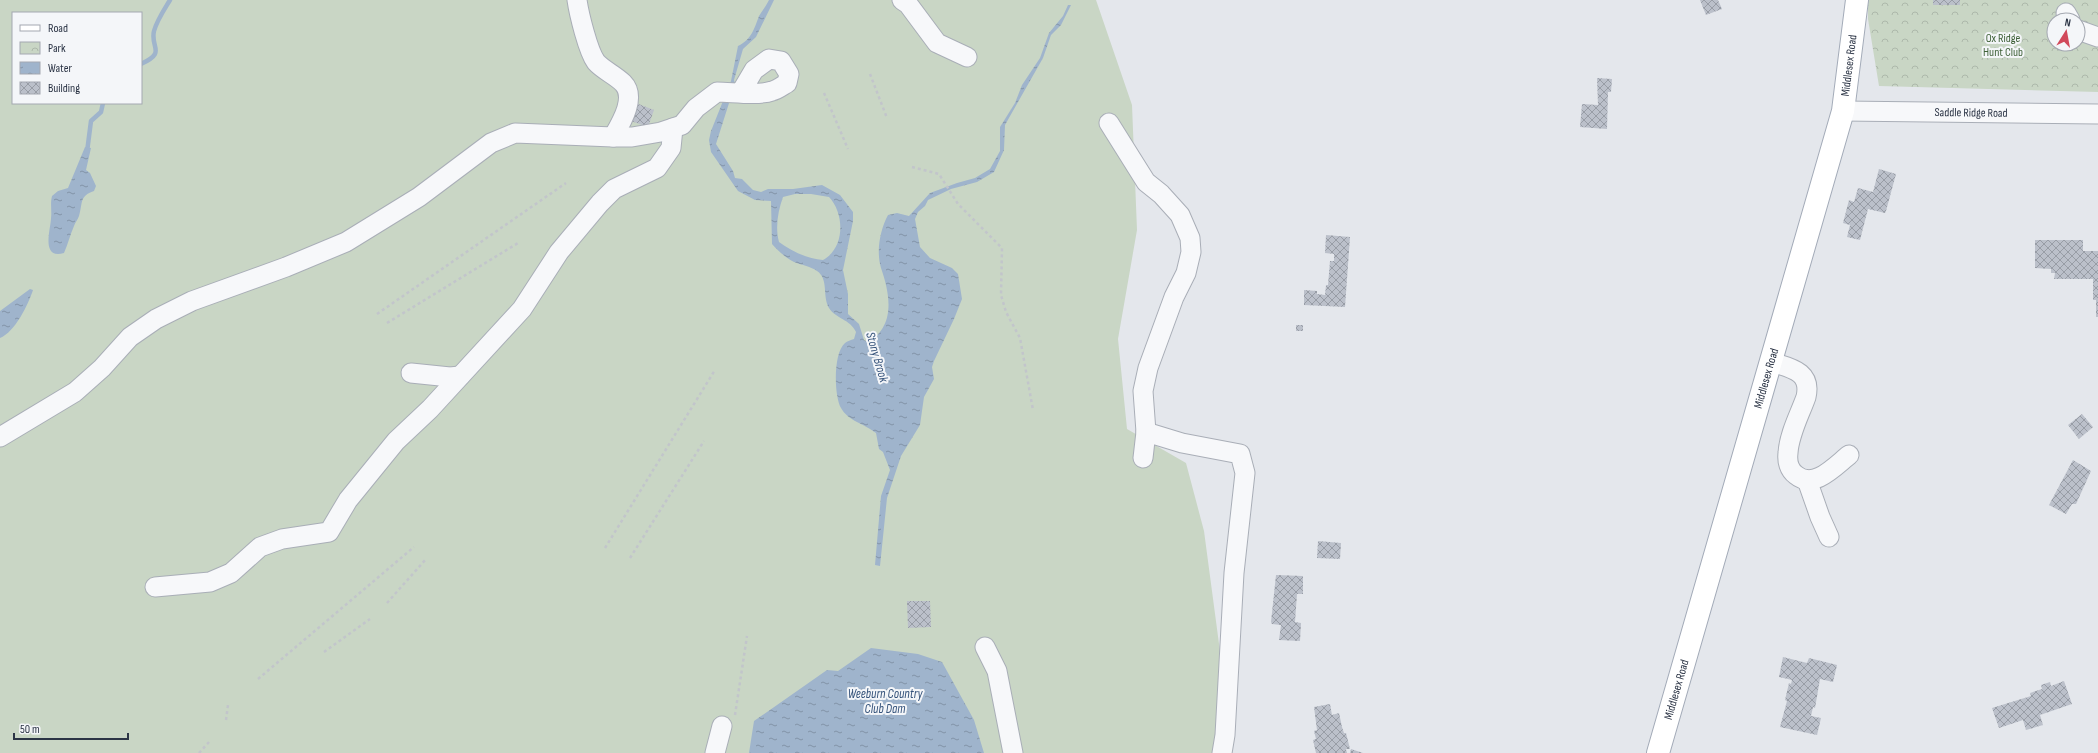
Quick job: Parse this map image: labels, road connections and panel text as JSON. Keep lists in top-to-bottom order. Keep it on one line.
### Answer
{"streets":{"main road":["Middlesex Road"],"street":["Saddle Ridge Road"]},"crossings":[["Middlesex Road","Saddle Ridge Road"]],"water":["Stony Brook","Weeburn Country Club Dam"],"parks":["Ox Ridge Hunt Club"],"legend":["Road","Park","Water","Building"],"scale_bar":"50 m","north":"top"}
